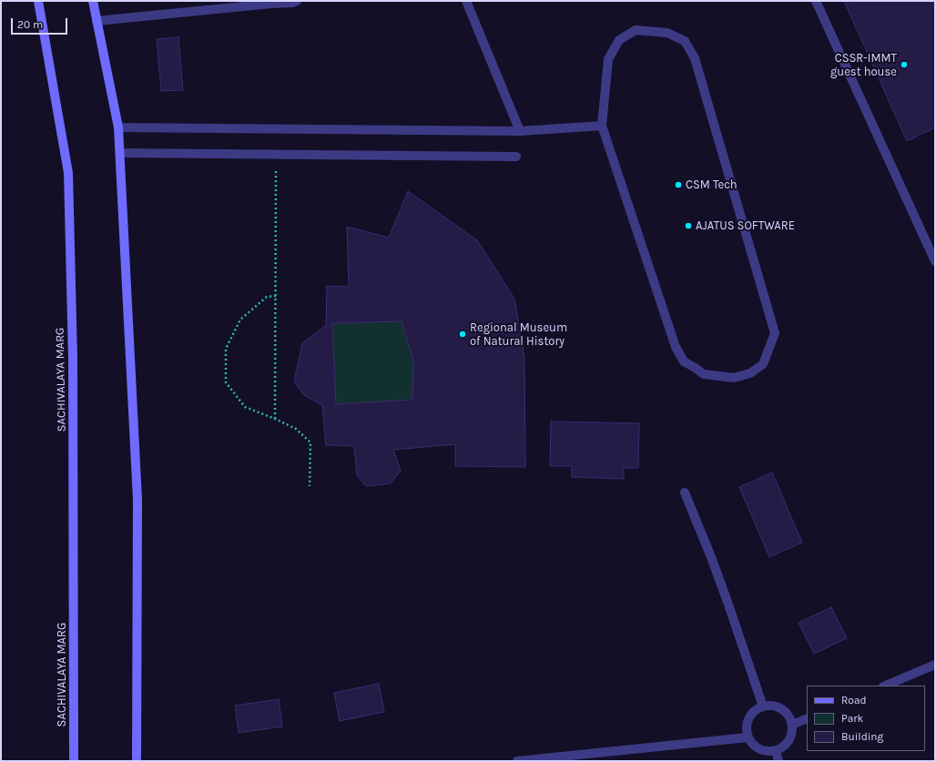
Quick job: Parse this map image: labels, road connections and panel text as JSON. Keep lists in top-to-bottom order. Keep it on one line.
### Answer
{"streets":{"main road":["SACHIVALAYA MARG"]},"places":["CSSR-IMMT guest house","CSM Tech","AJATUS SOFTWARE","Regional Museum of Natural History"],"legend":["Road","Park","Building"],"scale_bar":"20 m"}
